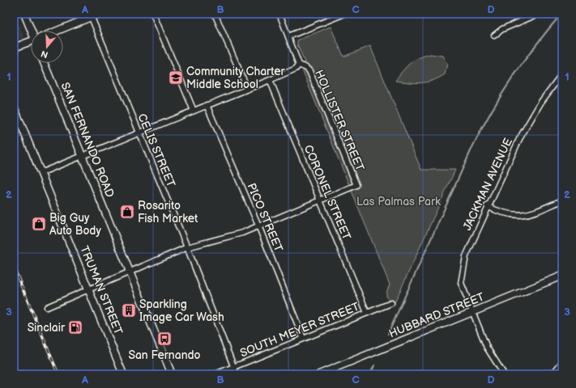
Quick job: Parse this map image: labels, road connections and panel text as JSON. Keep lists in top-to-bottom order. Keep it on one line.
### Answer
{"streets":{"main road":["SAN FERNANDO ROAD","TRUMAN STREET","HUBBARD STREET"],"street":["HOLLISTER STREET","CELIS STREET","JACKMAN AVENUE","CORONEL STREET","PICO STREET","SOUTH MEYER STREET"]},"crossings":[["HOLLISTER STREET","CORONEL STREET"],["CELIS STREET","SOUTH MEYER STREET"],["JACKMAN AVENUE","HUBBARD STREET"],["CORONEL STREET","SOUTH MEYER STREET"],["PICO STREET","SOUTH MEYER STREET"]],"parks":["Las Palmas Park"],"places":{"school or university":["Community Charter Middle School"],"shop":["Rosarito Fish Market","Big Guy Auto Body"],"building":["Sparkling Image Car Wash"],"fuel station":["Sinclair"],"bus stop":["San Fernando"]},"north":"bottom","grid":{"columns":["A","B","C","D"],"rows":["1","2","3"]}}
